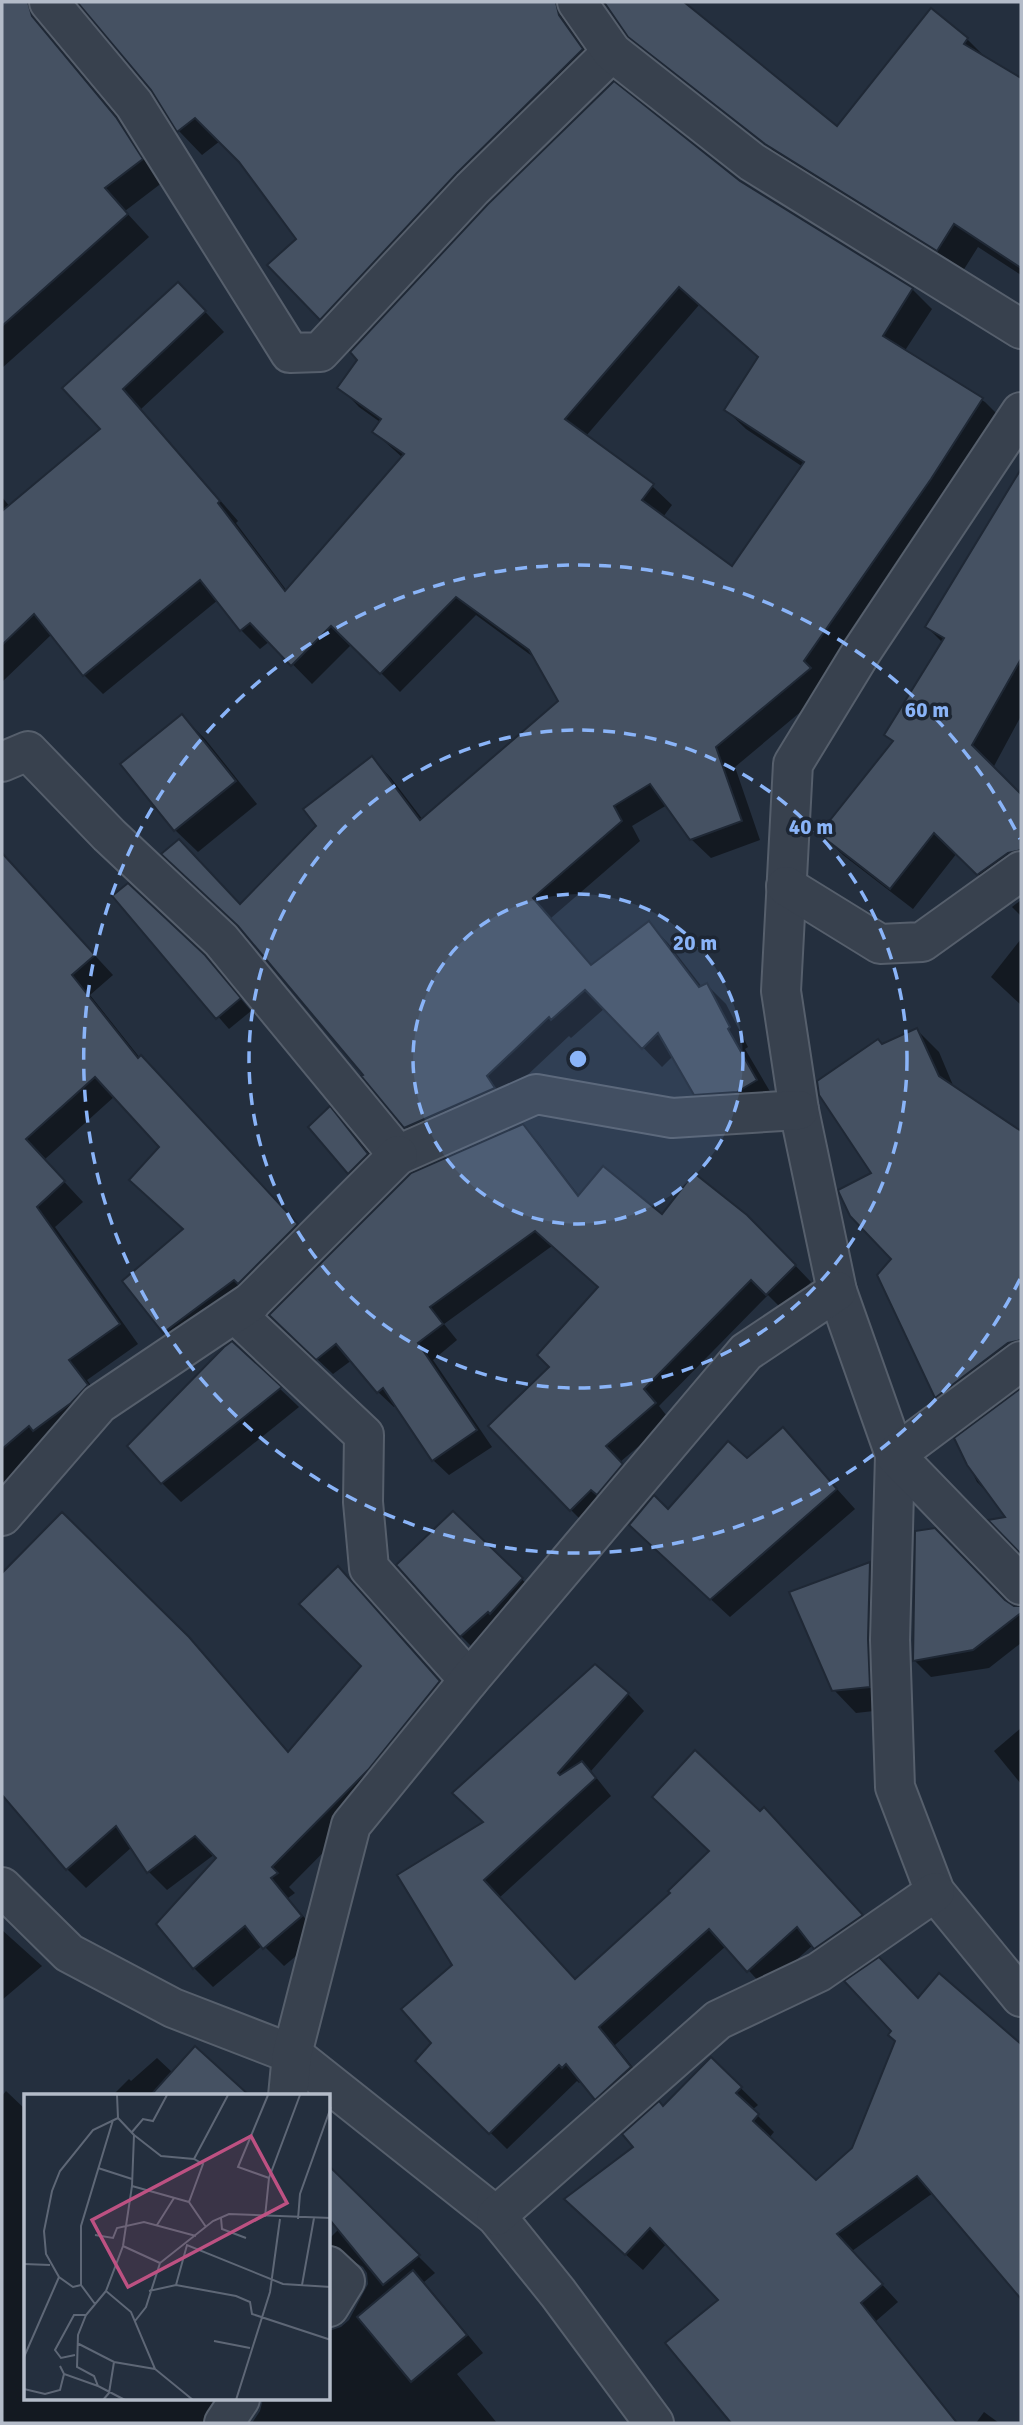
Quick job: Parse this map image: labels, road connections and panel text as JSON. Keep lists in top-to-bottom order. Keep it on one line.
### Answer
{"rings":["60 m","40 m","20 m"]}
